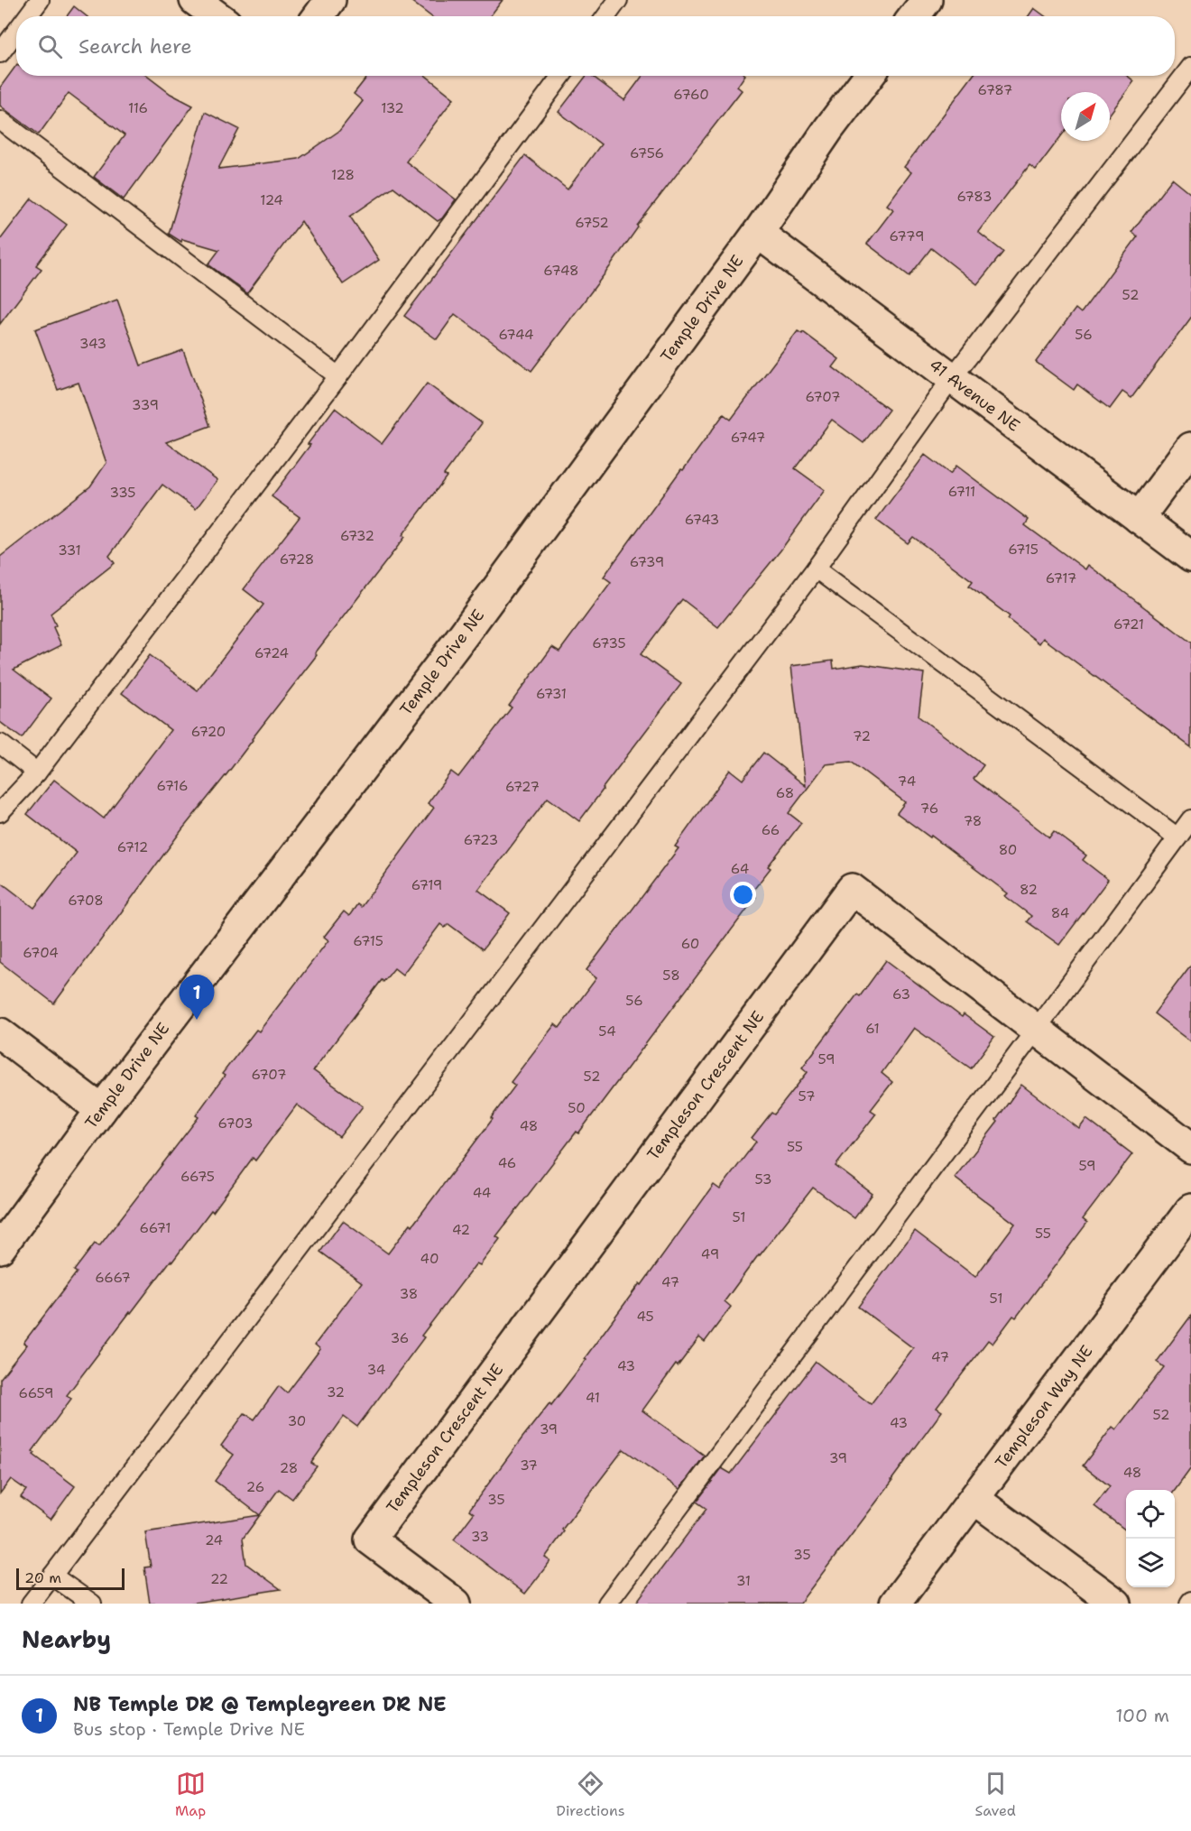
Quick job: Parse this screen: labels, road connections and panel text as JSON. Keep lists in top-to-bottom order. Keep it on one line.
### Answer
{"streets":{"street":["Temple Drive NE","41 Avenue NE","Templeson Crescent NE","Templeson Way NE"]},"crossings":[["Temple Drive NE","41 Avenue NE"]],"house_numbers":["6787","6760","116","132","6756","128","6783","124","6752","6779","6748","52","6744","56","343","6707","339","6747","6711","335","6743","6732","6715","331","6728","6739","6717","6721","6735","6724","6731","6720","72","74","6716","6727","68","76","78","66","6723","6712","80","64","6719","82","6708","84","6715","60","6704","58","63","56","61","54","59","6707","52","57","50","6703","48","55","46","59","6675","53","44","51","6671","42","55","49","40","6667","47","38","51","45","36","47","43","34","32","6659","41","52","30","43","39","39","37","28","48","26","35","33","24","35","22","31"],"scale_bar":"20 m","north":"top right","page":{"search":"Search here","pins":"1","scale":"20 m","heading":"Nearby","list":[{"mark":"1","name":"NB Temple DR @ Templegreen DR NE","note":"Bus stop · Temple Drive NE","value":"100 m"}],"nav":["Map","Directions","Saved"]}}
